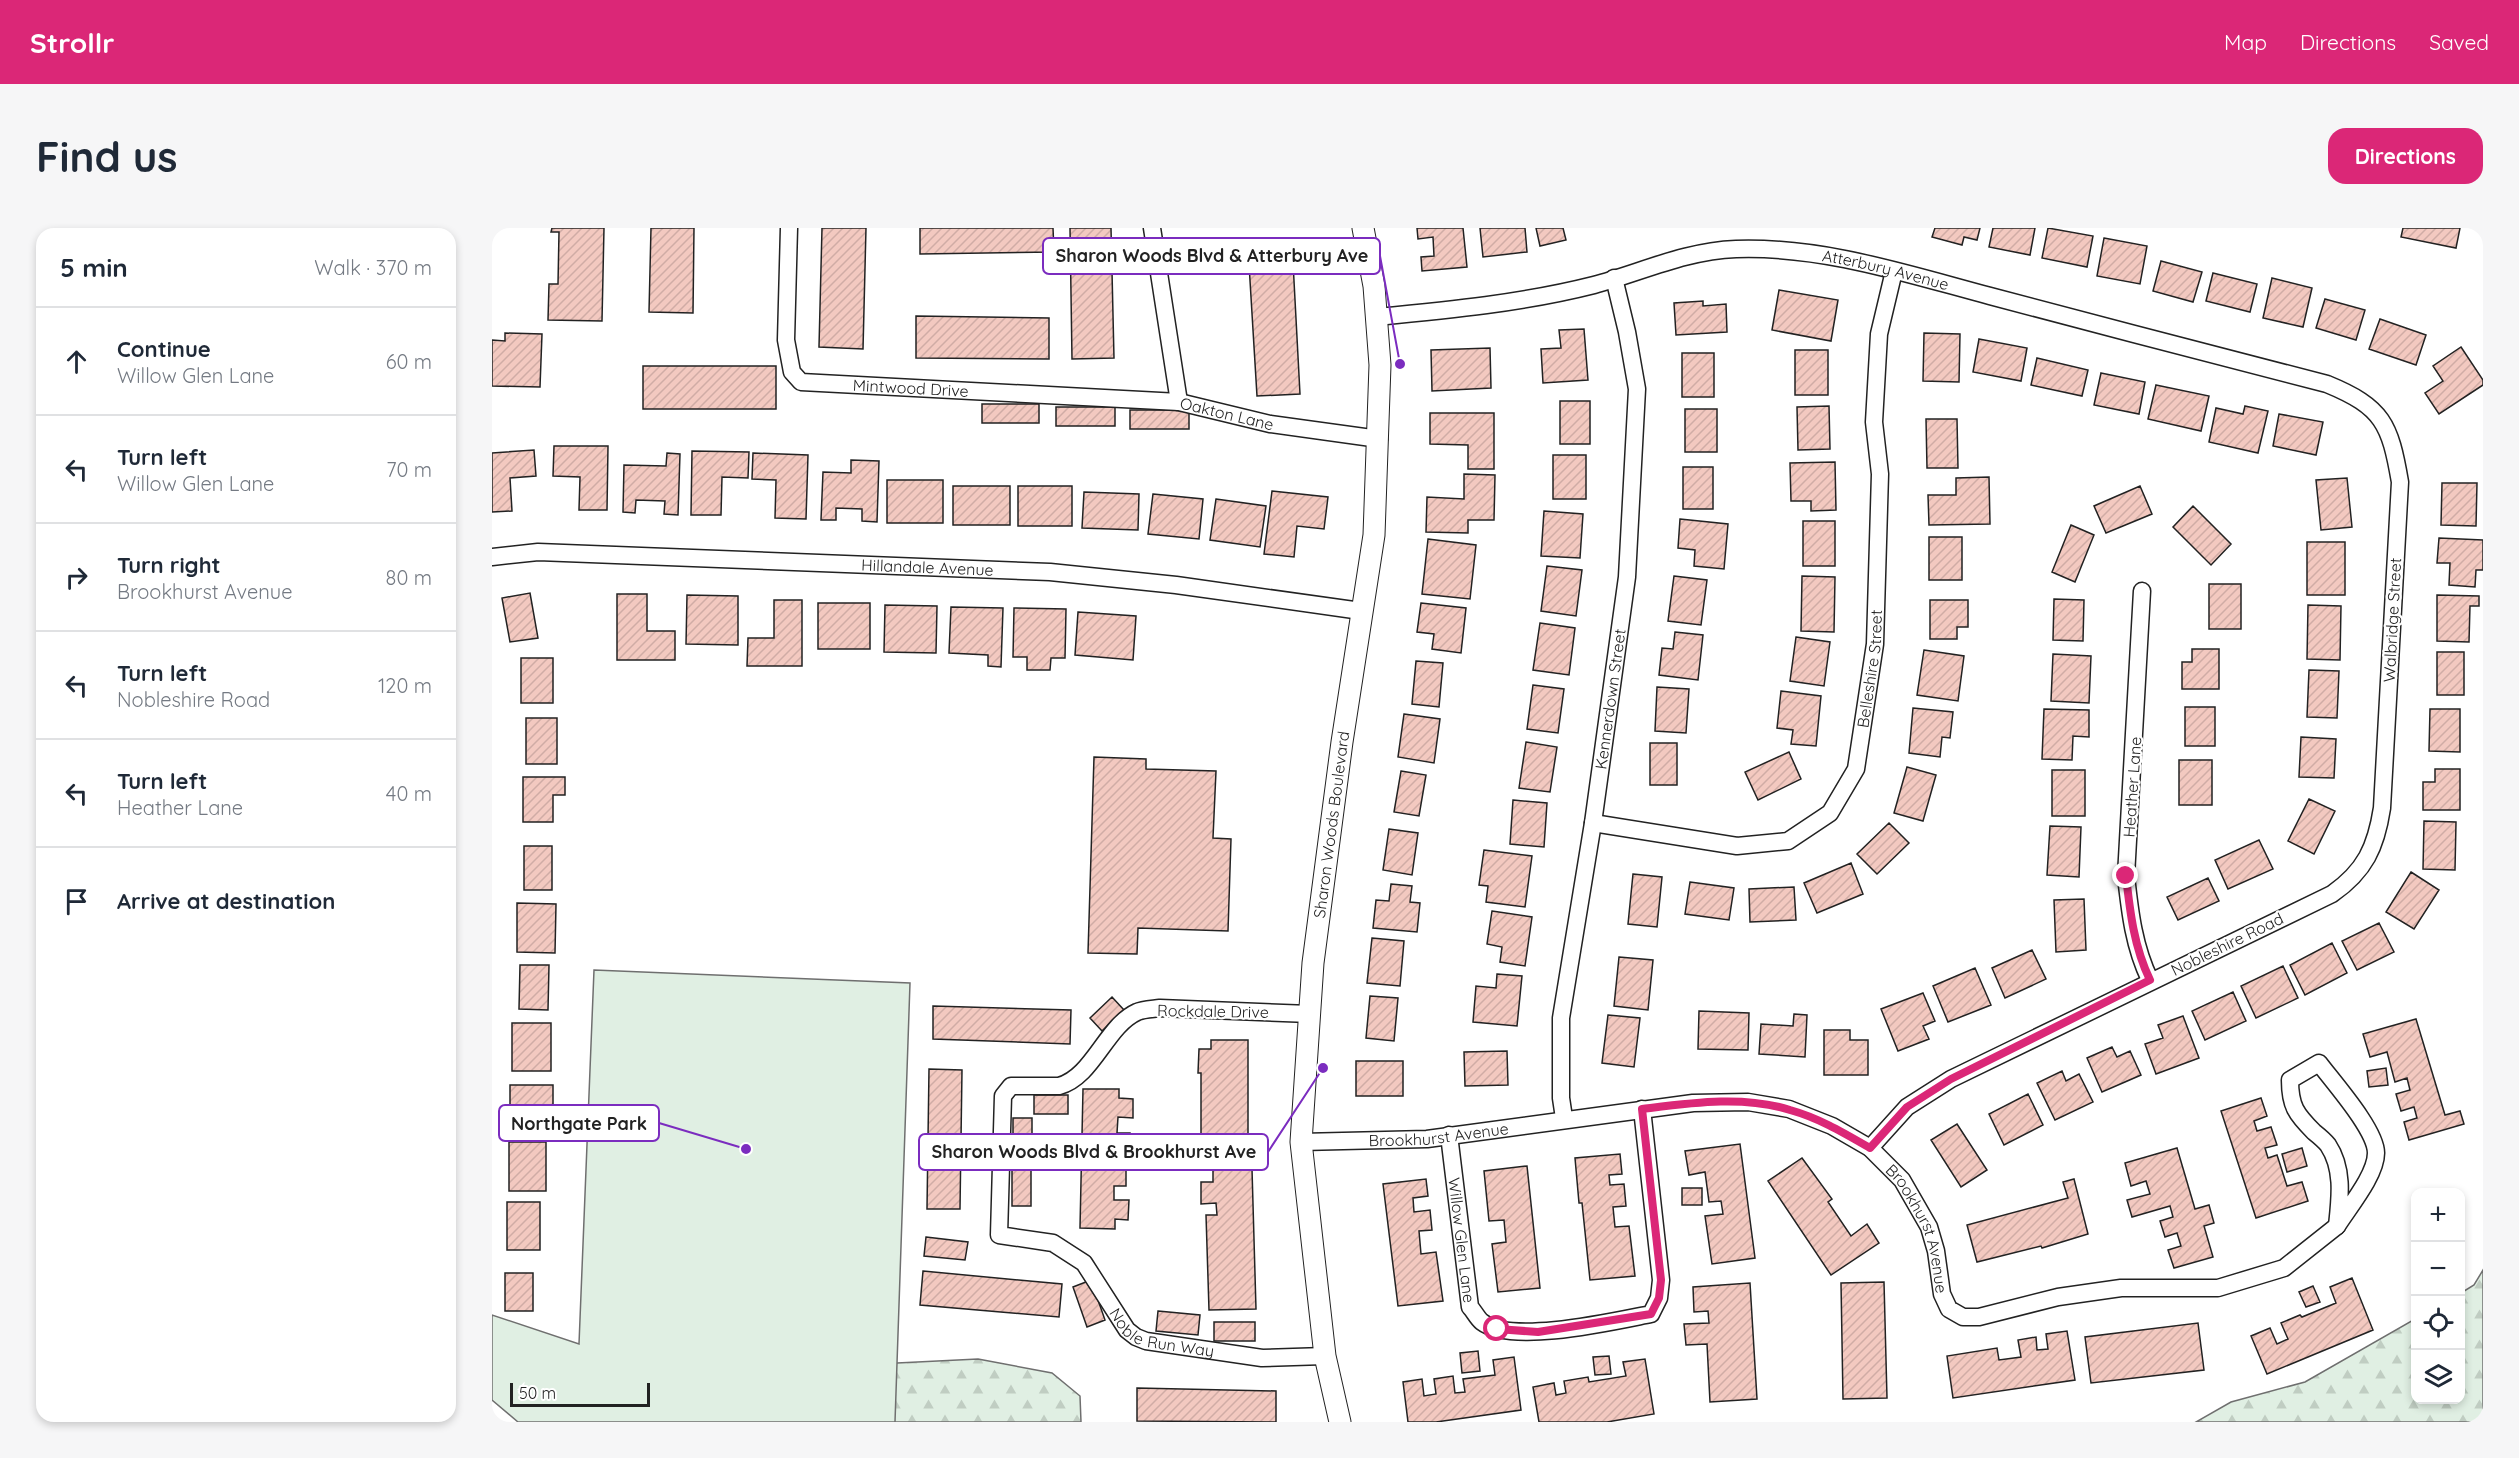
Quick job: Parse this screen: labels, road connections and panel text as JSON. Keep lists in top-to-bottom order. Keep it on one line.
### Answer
{"streets":{"street":["Atterbury Avenue","Mintwood Drive","Oakton Lane","Hillandale Avenue","Walbridge Street","Belleshire Street","Kennerdown Street","Heather Lane","Sharon Woods Boulevard","Nobleshire Road","Rockdale Drive","Brookhurst Avenue","Willow Glen Lane","Noble Run Way"]},"crossings":[["Atterbury Avenue","Walbridge Street"],["Atterbury Avenue","Belleshire Street"],["Atterbury Avenue","Kennerdown Street"],["Atterbury Avenue","Sharon Woods Boulevard"],["Mintwood Drive","Oakton Lane"],["Oakton Lane","Sharon Woods Boulevard"],["Hillandale Avenue","Sharon Woods Boulevard"],["Walbridge Street","Nobleshire Road"],["Belleshire Street","Kennerdown Street"],["Kennerdown Street","Brookhurst Avenue"],["Heather Lane","Nobleshire Road"],["Sharon Woods Boulevard","Rockdale Drive"],["Sharon Woods Boulevard","Brookhurst Avenue"],["Sharon Woods Boulevard","Noble Run Way"],["Nobleshire Road","Brookhurst Avenue"],["Rockdale Drive","Noble Run Way"],["Brookhurst Avenue","Willow Glen Lane"]],"places":["Sharon Woods Blvd & Atterbury Ave","Sharon Woods Blvd & Brookhurst Ave","Northgate Park"],"scale_bar":"50 m","page":{"header":"Strollr","nav":["Map","Directions","Saved"],"buttons":"Directions","title":"Find us","heading":["5 min","Walk · 370 m"],"list":[["Continue","Willow Glen Lane","60 m"],["Turn left","Willow Glen Lane","70 m"],["Turn right","Brookhurst Avenue","80 m"],["Turn left","Nobleshire Road","120 m"],["Turn left","Heather Lane","40 m"],"Arrive at destination"],"map_buttons":["+","−"],"scale":"50 m"}}
